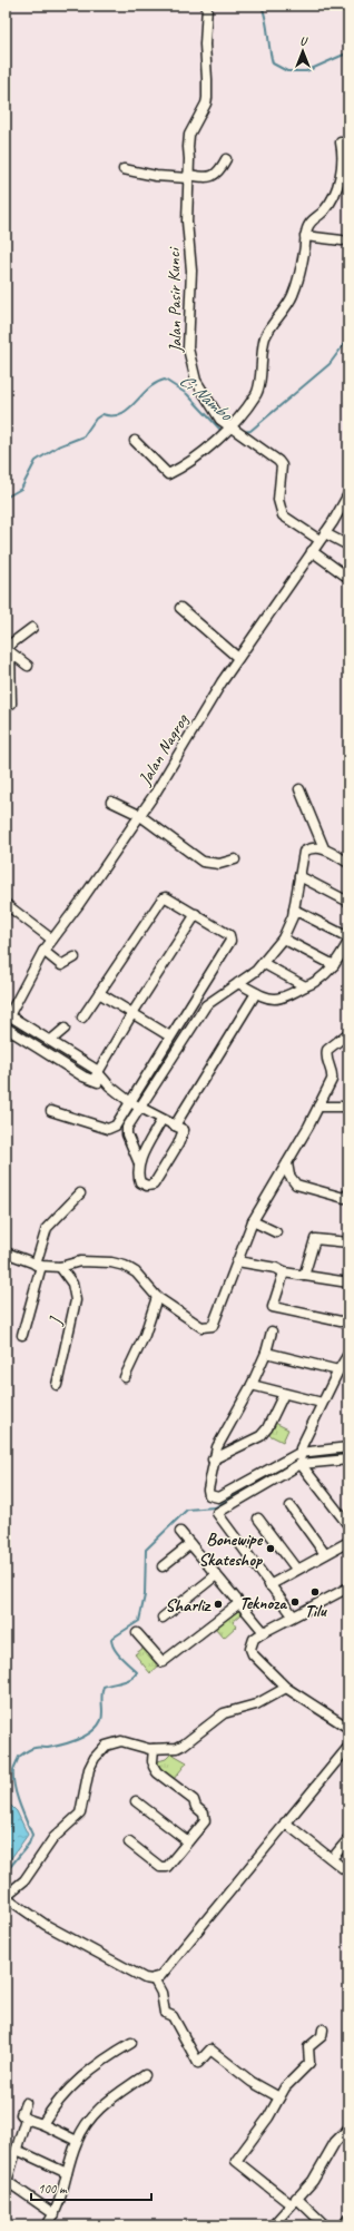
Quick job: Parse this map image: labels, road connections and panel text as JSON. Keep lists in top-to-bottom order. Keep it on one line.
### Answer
{"streets":{"street":["Jalan Pasir Kunci","Jalan Nagrog","J"]},"crossings":[["Jalan Pasir Kunci","Jalan Nagrog"]],"water":["Ci Nambo"],"places":["Bonewipe Skateshop","Tilu","Teknoza","Sharliz"],"scale_bar":"100 m","north":"top"}
